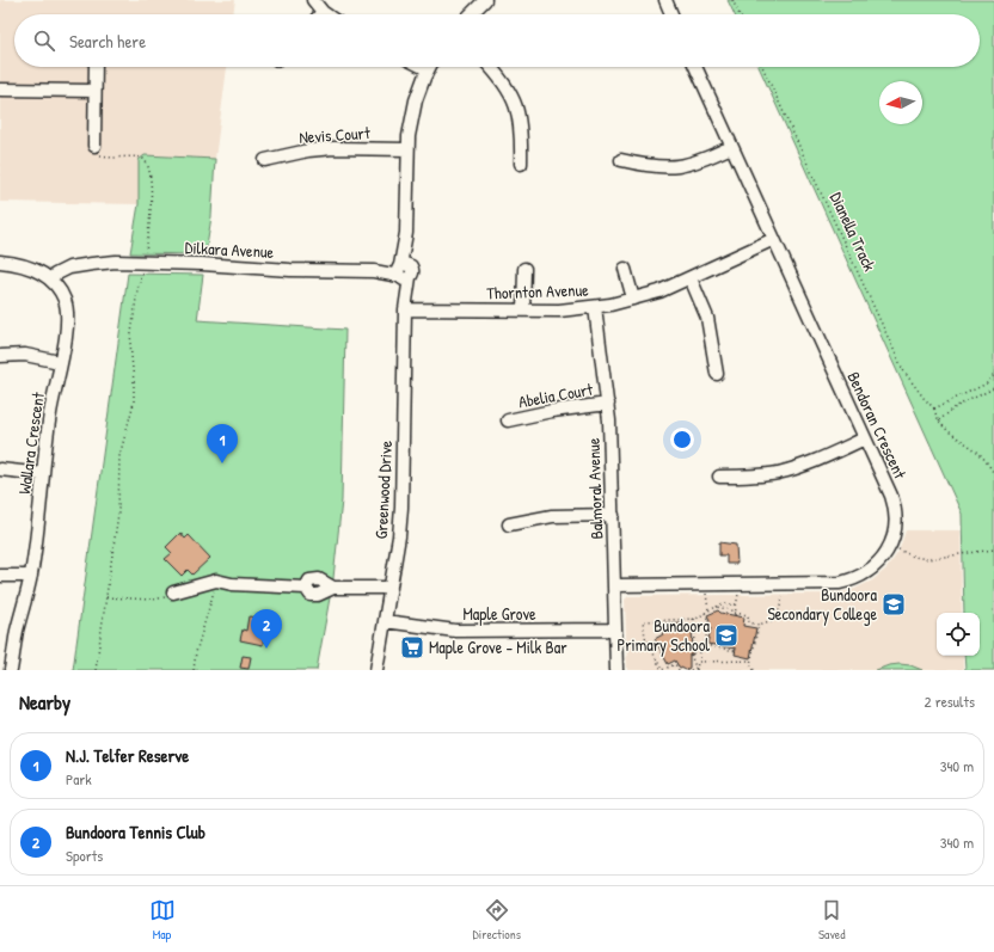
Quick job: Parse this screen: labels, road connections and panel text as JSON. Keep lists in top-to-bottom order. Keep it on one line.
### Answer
{"streets":{"street":["Nevis Court","Dilkara Avenue","Thornton Avenue","Abelia Court","Bendoran Crescent","Wallara Crescent","Balmoral Avenue","Greenwood Drive","Maple Grove"],"path":["Dianella Track"]},"crossings":[["Nevis Court","Greenwood Drive"],["Dilkara Avenue","Wallara Crescent"],["Dilkara Avenue","Greenwood Drive"],["Thornton Avenue","Bendoran Crescent"],["Thornton Avenue","Balmoral Avenue"],["Thornton Avenue","Greenwood Drive"],["Abelia Court","Balmoral Avenue"],["Bendoran Crescent","Balmoral Avenue"],["Balmoral Avenue","Maple Grove"],["Greenwood Drive","Maple Grove"]],"places":{"school or university":["Bundoora Secondary College","Bundoora Primary School"],"supermarket":["Maple Grove - Milk Bar"]},"north":"left","page":{"search":"Search here","pins":["1","2"],"heading":["Nearby","2 results"],"list":[{"mark":"1","name":"N.J. Telfer Reserve","note":"Park","value":"340 m"},{"mark":"2","name":"Bundoora Tennis Club","note":"Sports","value":"340 m"}],"nav":["Map","Directions","Saved"]}}
